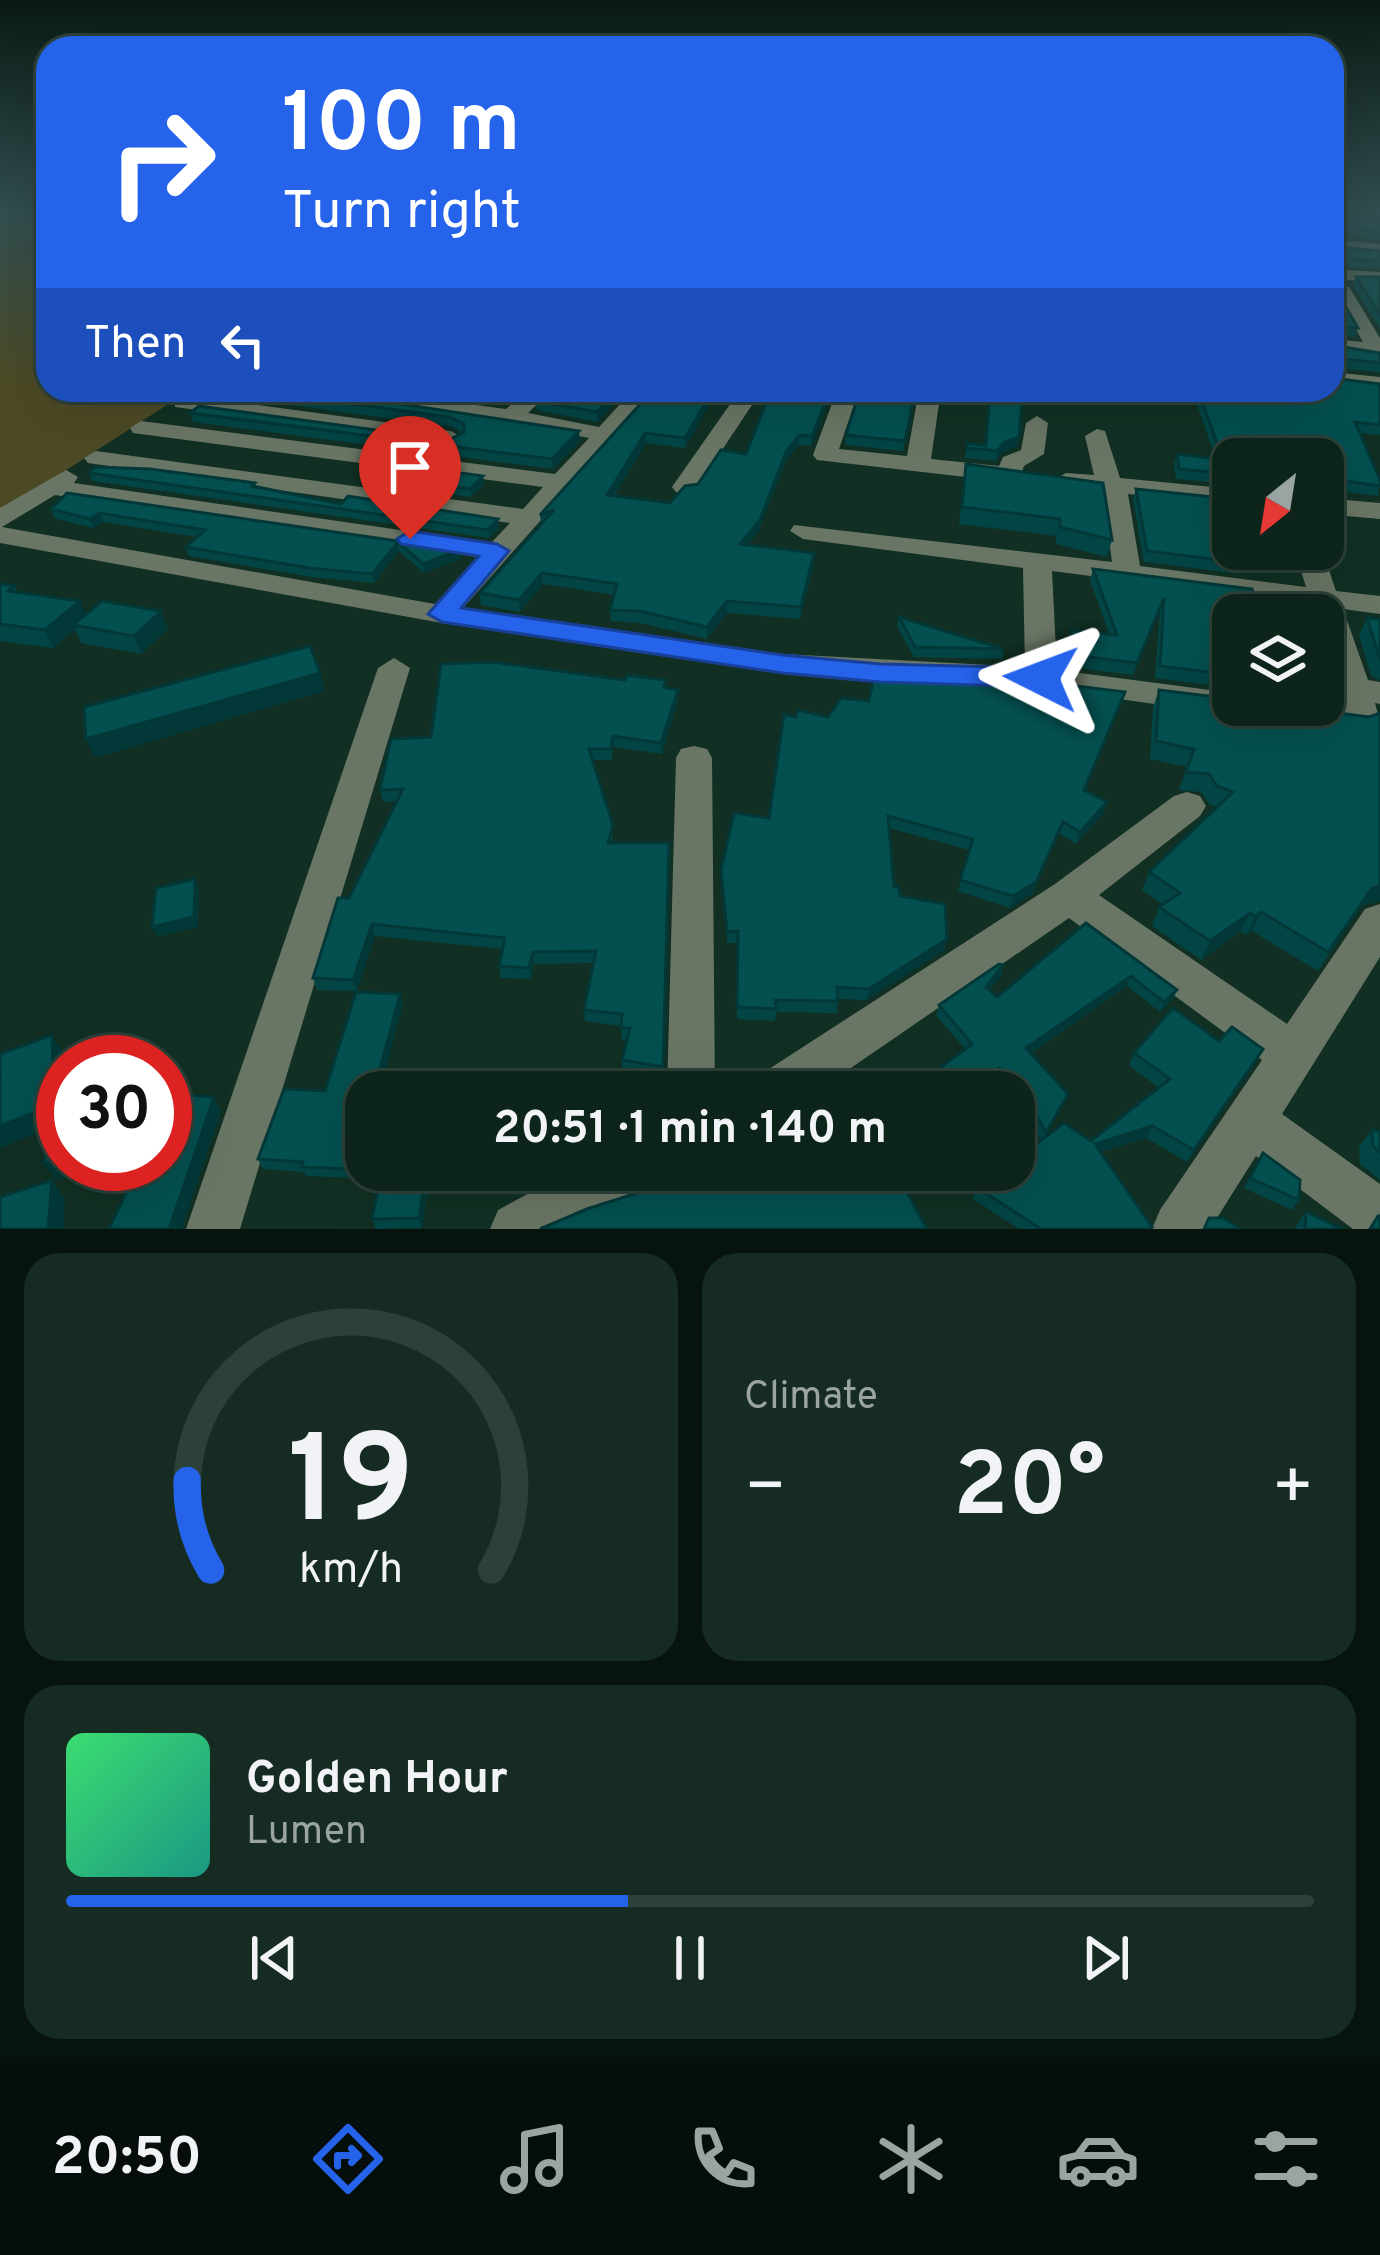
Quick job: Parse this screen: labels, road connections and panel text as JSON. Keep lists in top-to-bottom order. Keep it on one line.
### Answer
{"north":"bottom left","page":{"turn":["100 m","Turn right"],"then":"Then","limit":"30","trip":"20:51 · 1 min · 140 m","tile":"Climate","heat":["−","20°","+"],"song":["Golden Hour","Lumen"],"tabs":"20:50","gauge":["19","km/h"]}}
